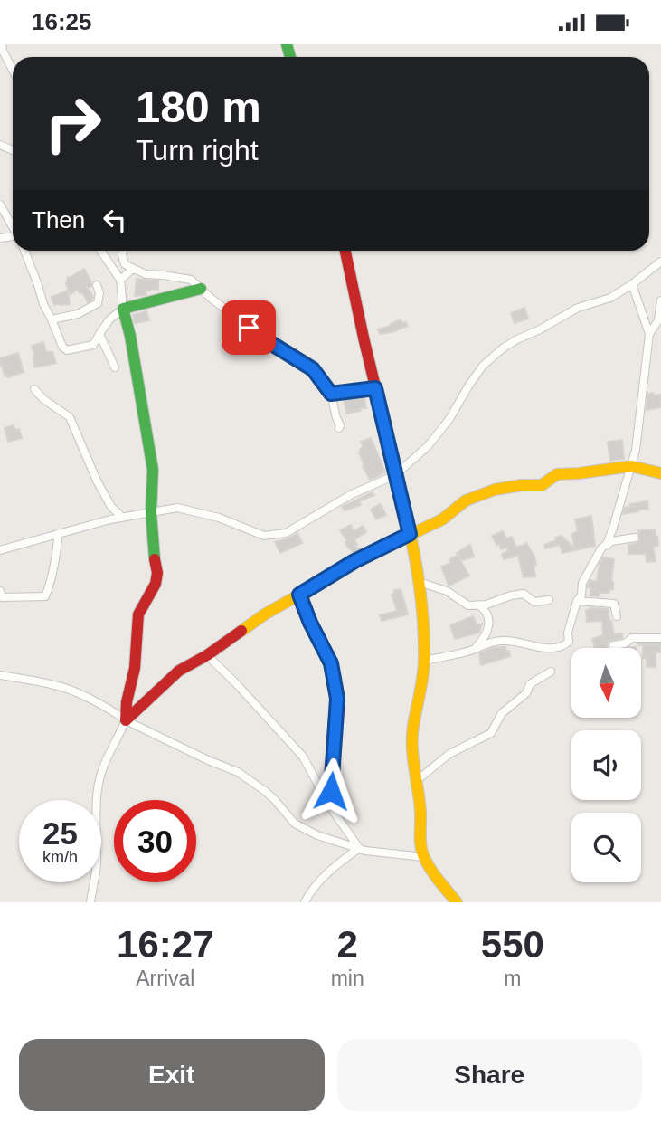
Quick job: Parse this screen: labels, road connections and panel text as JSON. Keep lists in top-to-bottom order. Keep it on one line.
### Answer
{"north":"bottom","page":{"status":"16:25","turn":["180 m","Turn right"],"then":"Then","speed":"25 km/h","limit":"30","eta":["16:27","Arrival","2","min","550","m"],"buttons":["Exit","Share"]}}
